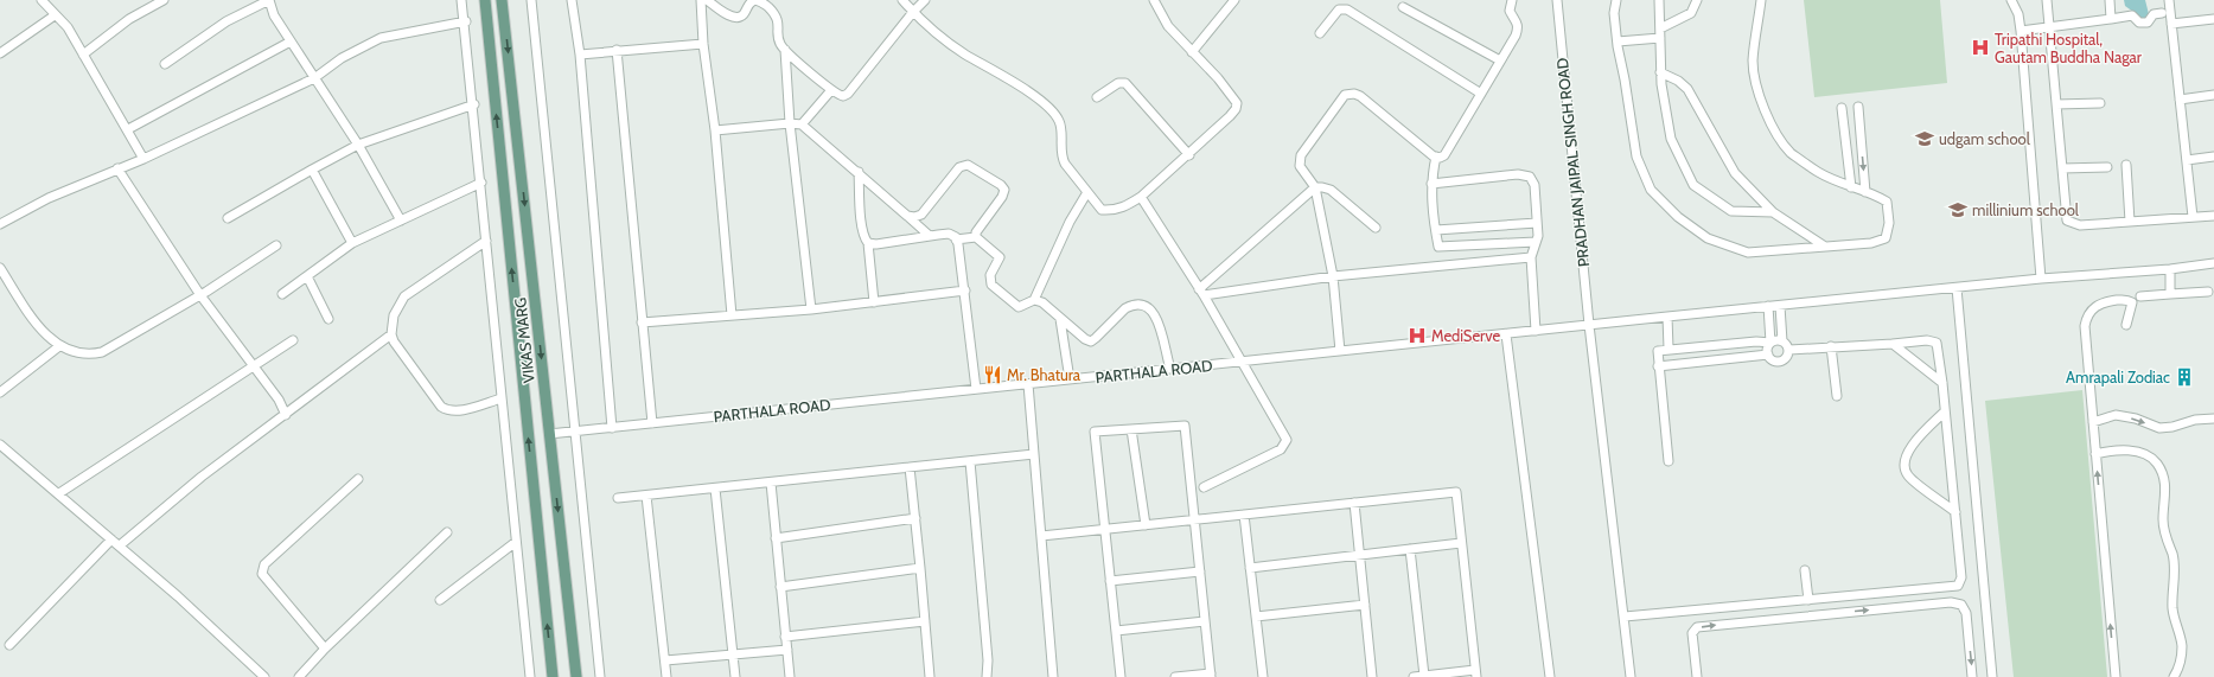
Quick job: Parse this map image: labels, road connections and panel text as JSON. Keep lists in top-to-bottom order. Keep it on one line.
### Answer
{"streets":{"main road":["VIKAS MARG"],"street":["PRADHAN JAIPAL SINGH ROAD","PARTHALA ROAD"]},"crossings":[["PRADHAN JAIPAL SINGH ROAD","PARTHALA ROAD"],["VIKAS MARG","PARTHALA ROAD"]],"places":{"hospital":["Tripathi Hospital, Gautam Buddha Nagar","MediServe"],"school or university":["udgam school","millinium school"],"restaurant":["Mr. Bhatura"],"building":["Amrapali Zodiac"]}}
